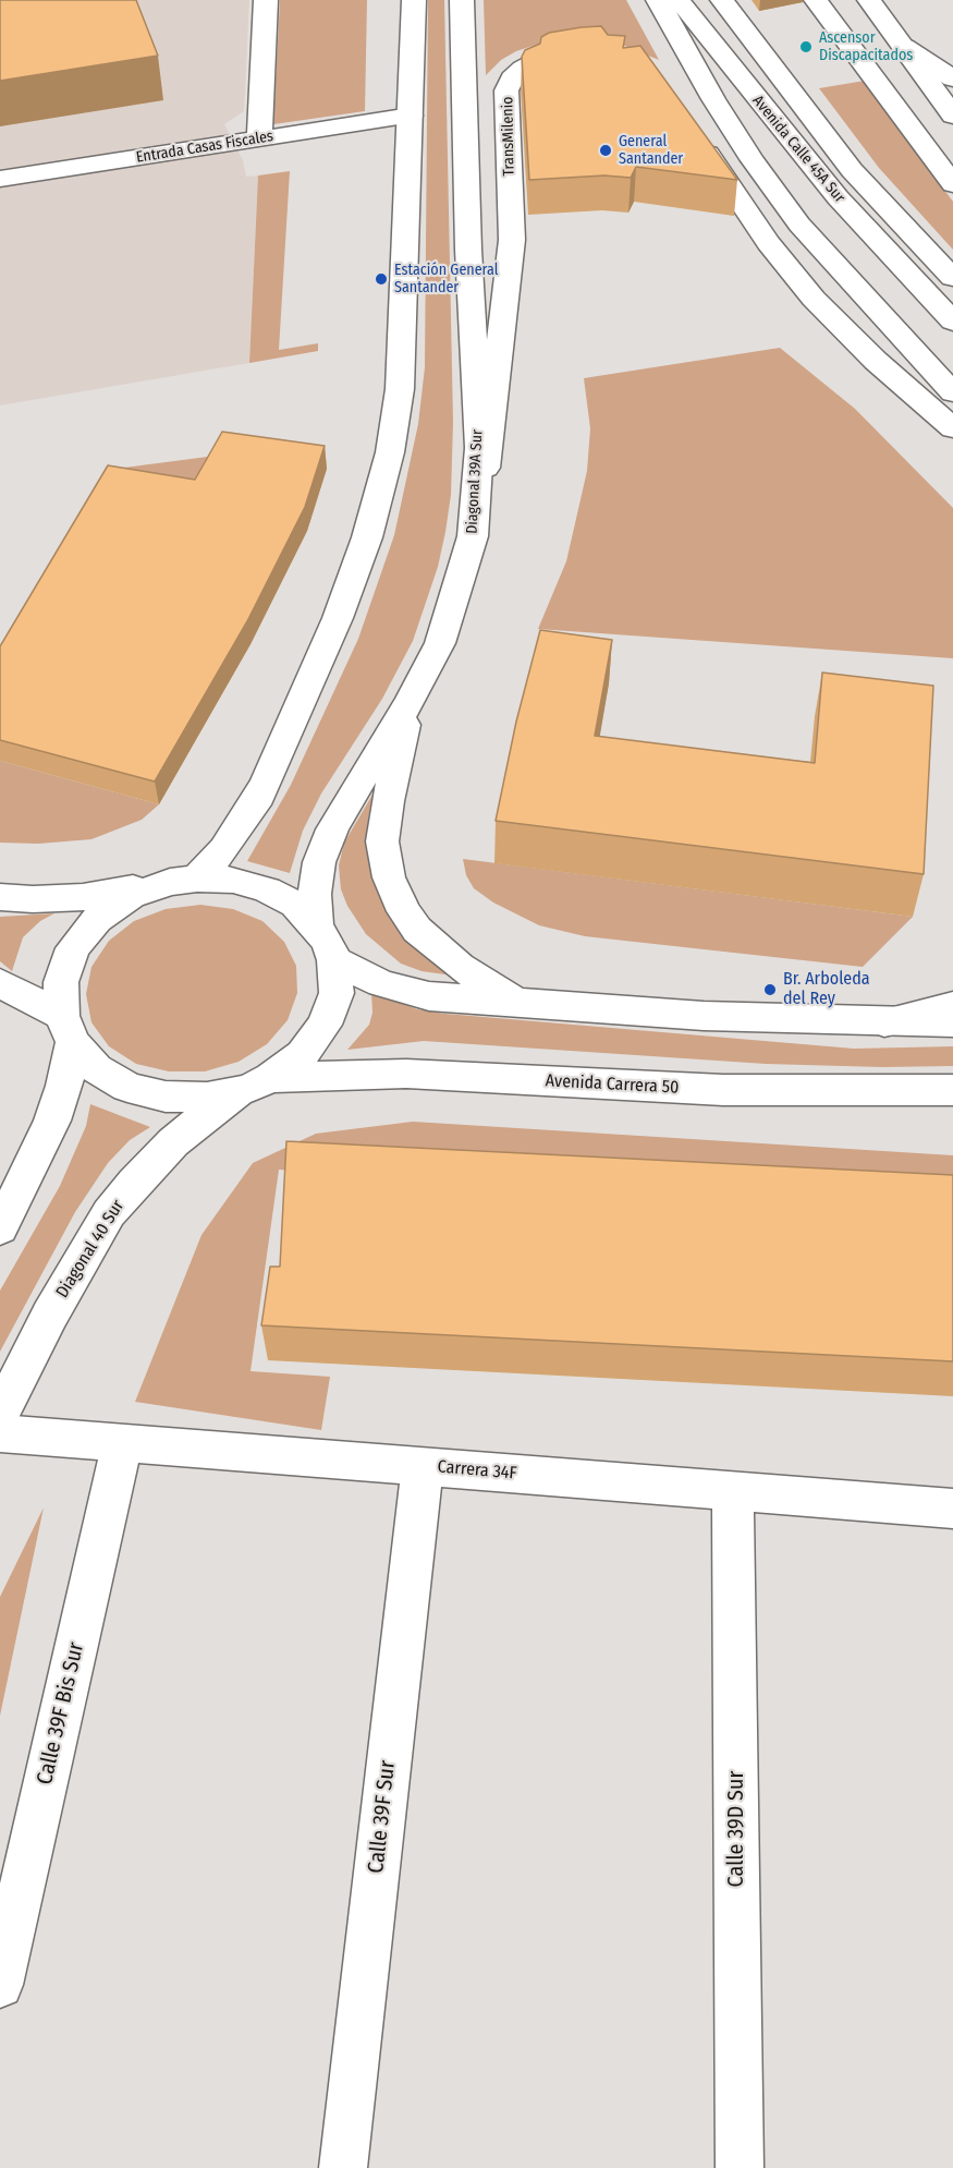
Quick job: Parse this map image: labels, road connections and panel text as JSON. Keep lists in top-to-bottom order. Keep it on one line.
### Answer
{"streets":{"main road":["TransMilenio","Entrada Casas Fiscales","Avenida Calle 45A Sur","Diagonal 39A Sur","Avenida Carrera 50","Diagonal 40 Sur","Carrera 34F","Calle 39F Bis Sur","Calle 39F Sur","Calle 39D Sur"]},"crossings":[["TransMilenio","Diagonal 39A Sur"],["Avenida Carrera 50","Diagonal 40 Sur"],["Carrera 34F","Calle 39F Bis Sur"],["Carrera 34F","Calle 39F Sur"],["Carrera 34F","Calle 39D Sur"]],"places":["Ascensor Discapacitados","General Santander","Estación General Santander","Br. Arboleda del Rey"]}
